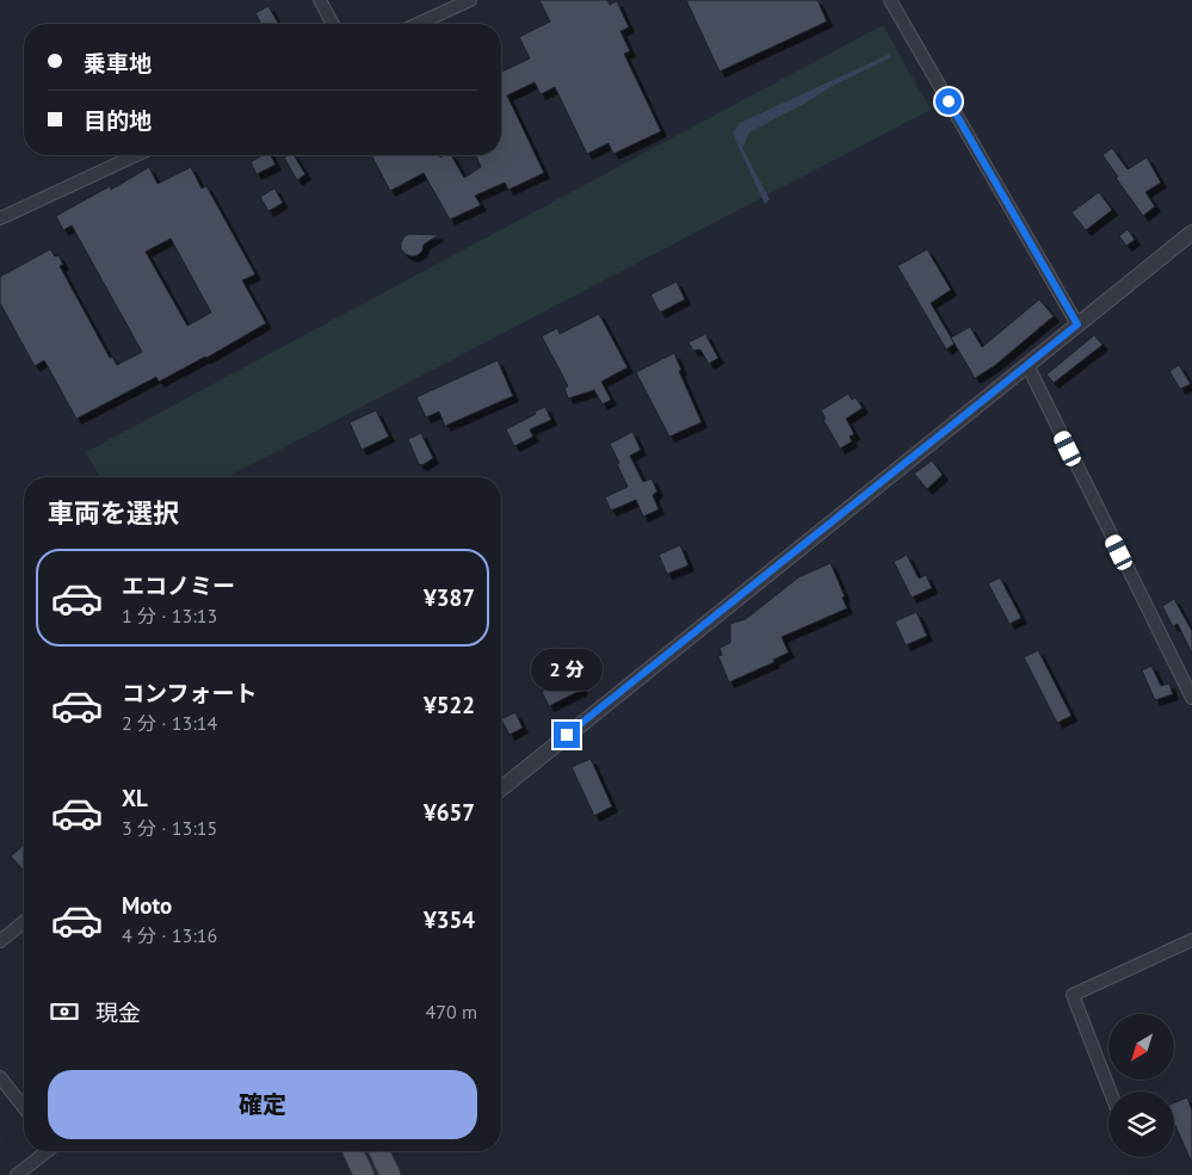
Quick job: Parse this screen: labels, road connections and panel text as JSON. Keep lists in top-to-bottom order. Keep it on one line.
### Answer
{"north":"bottom left","page":{"banner":["乗車地","目的地"],"heading":"車両を選択","list":[{"name":"エコノミー","note":"1 分 · 13:13","value":"¥387"},{"name":"コンフォート","note":"2 分 · 13:14","value":"¥522"},{"name":"XL","note":"3 分 · 13:15","value":"¥657"},{"name":"Moto","note":"4 分 · 13:16","value":"¥354"}],"bubble":"2 分","pay":["現金","470 m"],"buttons":"確定"}}
